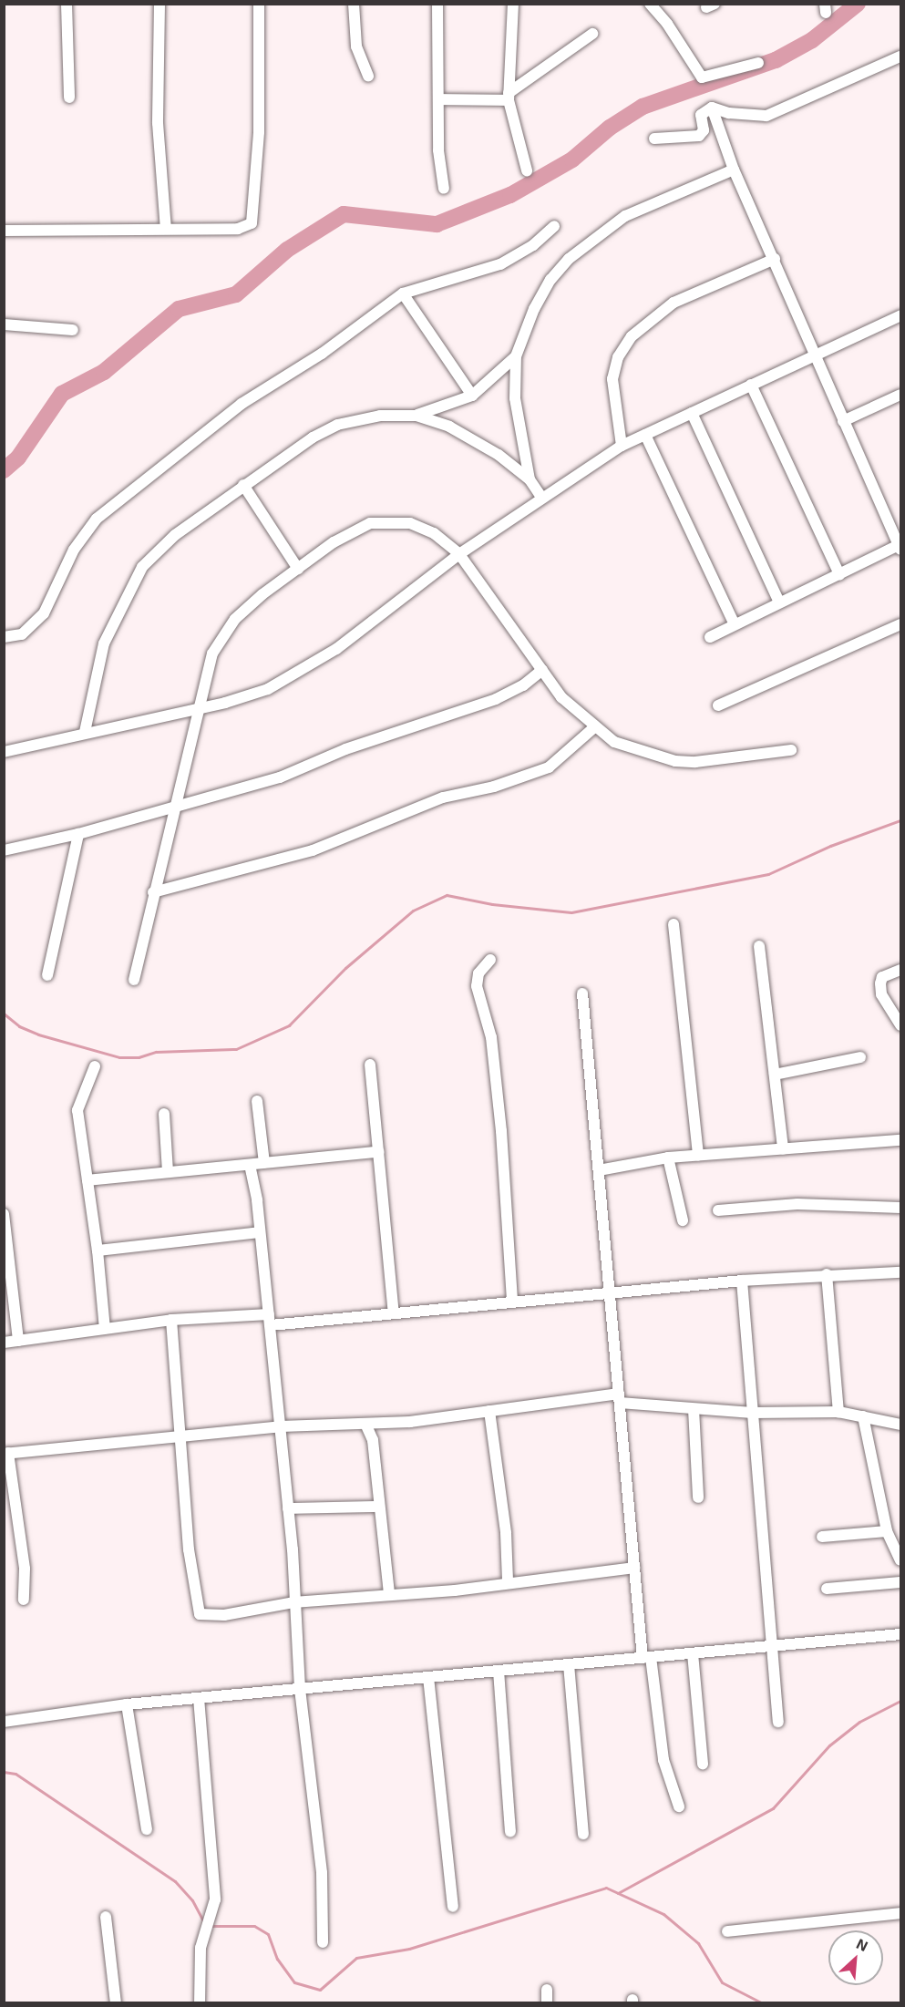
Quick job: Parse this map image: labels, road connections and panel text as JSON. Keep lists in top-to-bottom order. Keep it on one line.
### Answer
{"north":"top right"}
